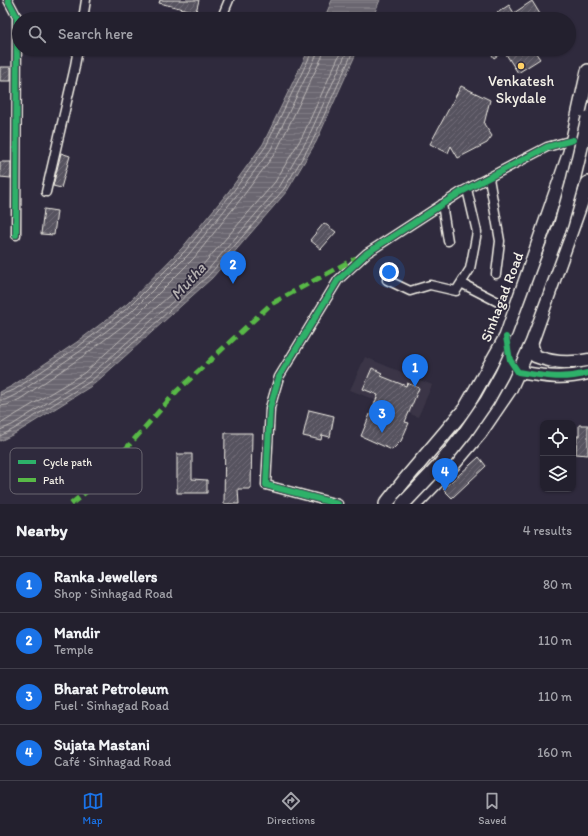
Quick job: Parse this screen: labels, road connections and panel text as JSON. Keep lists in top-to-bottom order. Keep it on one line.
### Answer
{"streets":{"main road":["Sinhagad Road"]},"water":["Mutha"],"places":["Venkatesh Skydale"],"legend":["Cycle path","Path"],"page":{"search":"Search here","pins":["2","1","3","4"],"heading":["Nearby","4 results"],"list":[{"mark":"1","name":"Ranka Jewellers","note":"Shop · Sinhagad Road","value":"80 m"},{"mark":"2","name":"Mandir","note":"Temple","value":"110 m"},{"mark":"3","name":"Bharat Petroleum","note":"Fuel · Sinhagad Road","value":"110 m"},{"mark":"4","name":"Sujata Mastani","note":"Café · Sinhagad Road","value":"160 m"}],"nav":["Map","Directions","Saved"]}}
